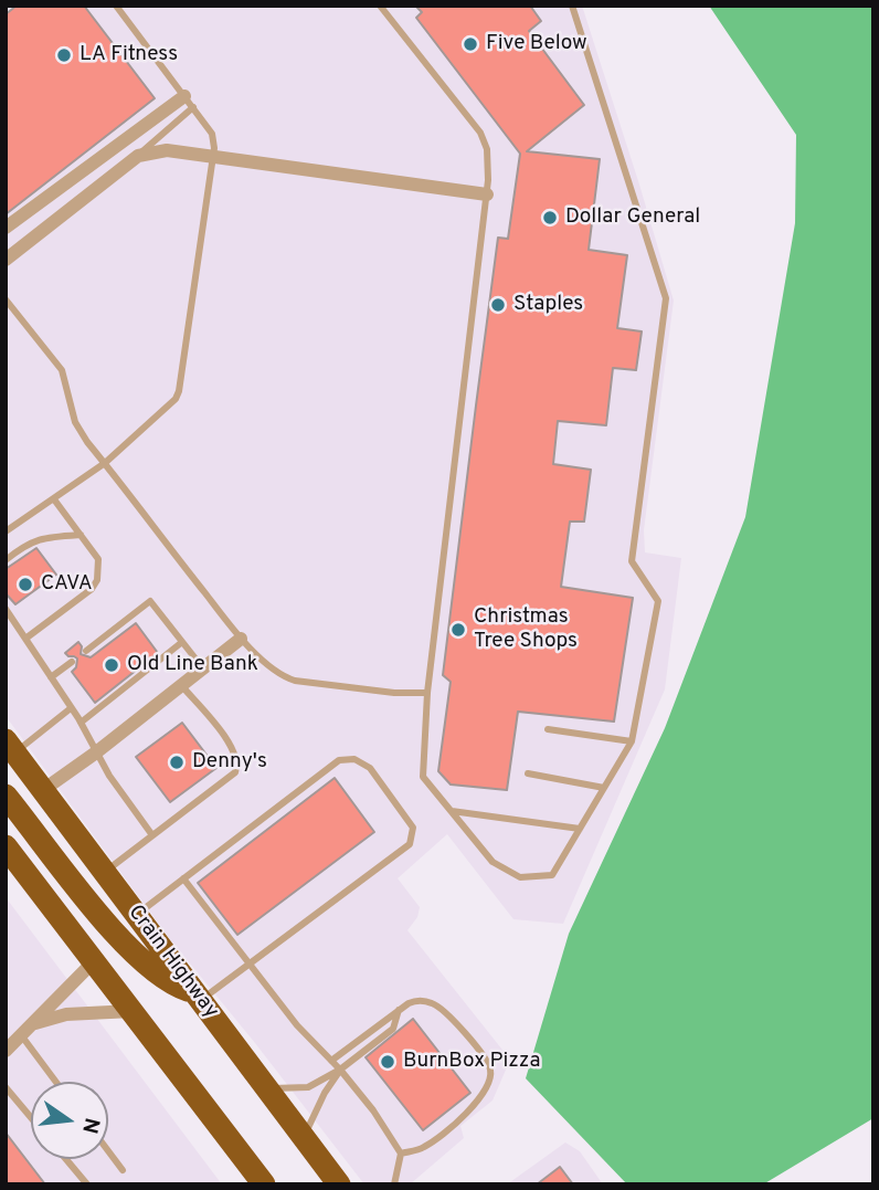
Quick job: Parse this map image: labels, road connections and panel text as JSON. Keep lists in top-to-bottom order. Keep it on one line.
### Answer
{"streets":{"highway":["Crain Highway"]},"places":["Five Below","LA Fitness","Dollar General","Staples","CAVA","Christmas Tree Shops","Old Line Bank","Denny's","BurnBox Pizza"],"north":"right"}
